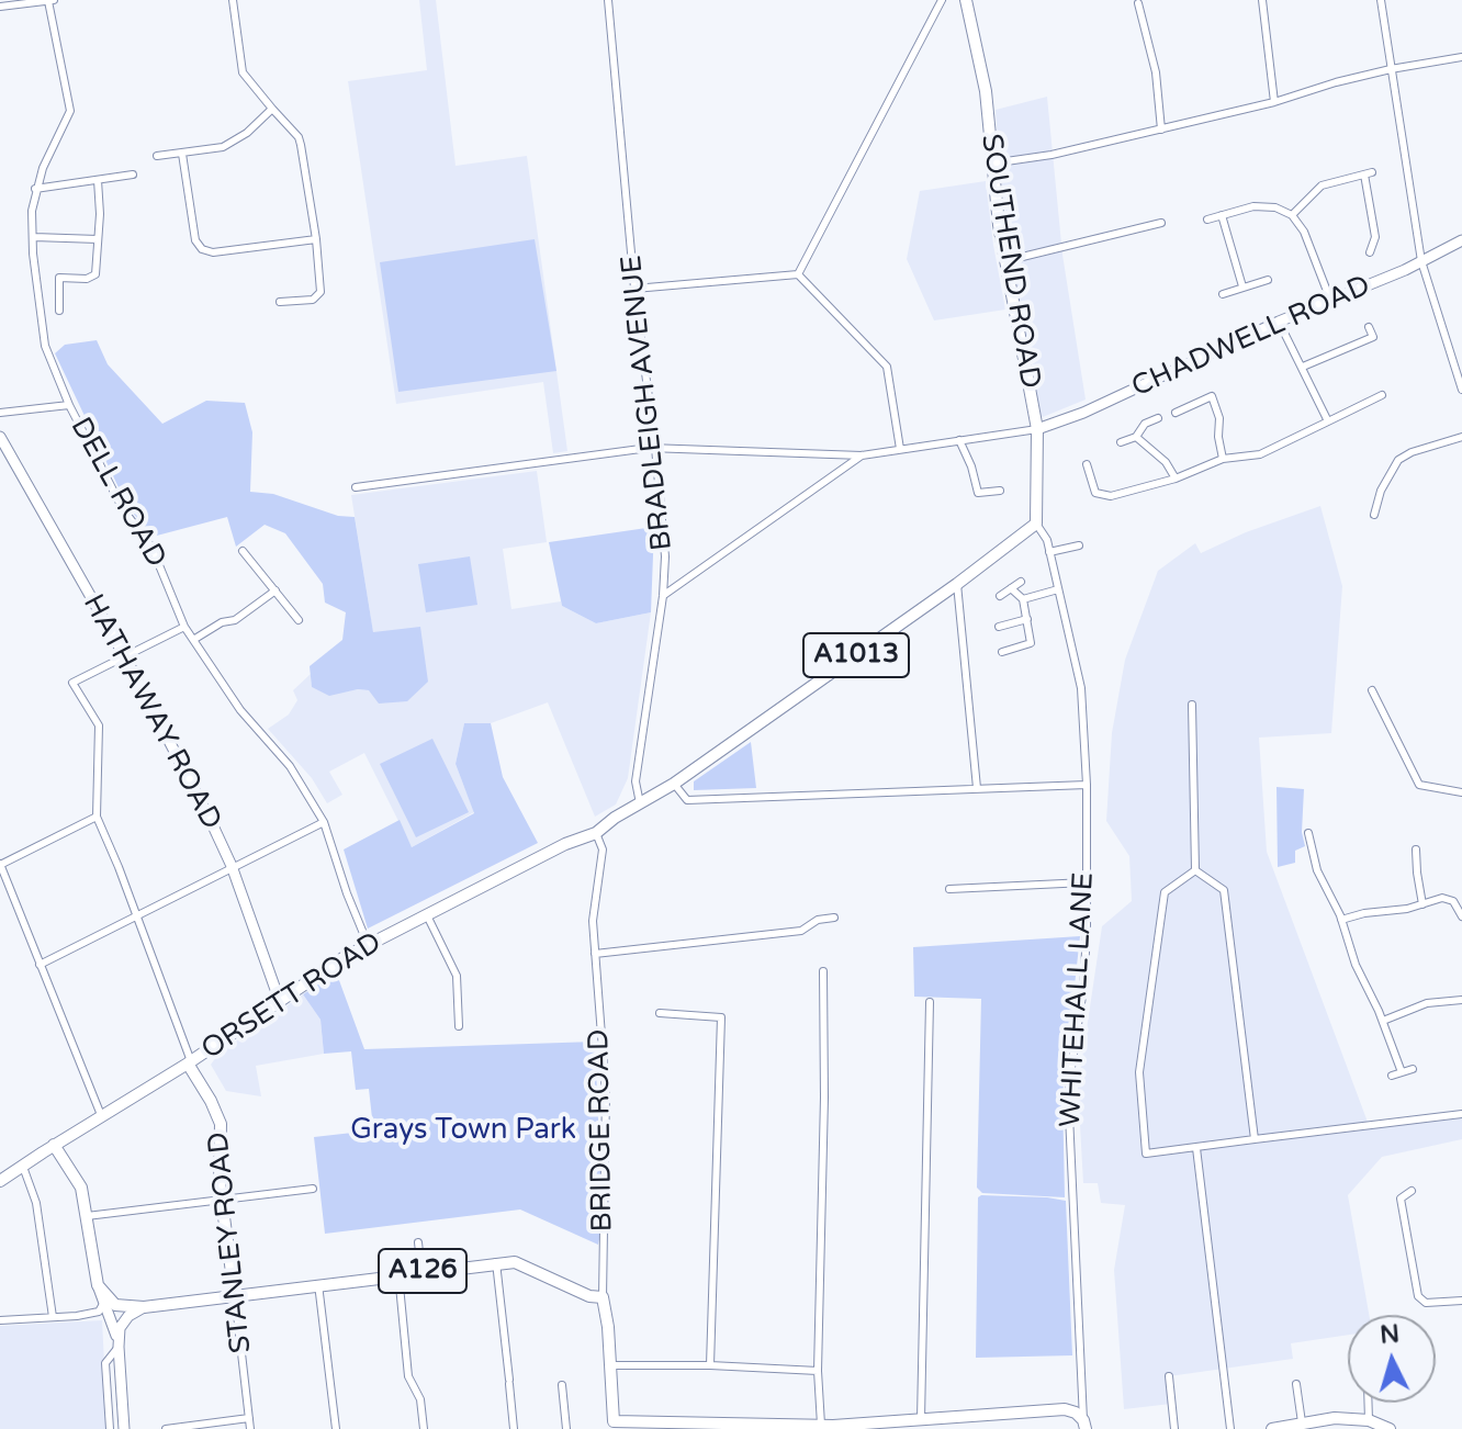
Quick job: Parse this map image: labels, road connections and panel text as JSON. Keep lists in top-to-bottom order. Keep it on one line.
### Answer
{"streets":{"main road":["SOUTHEND ROAD","A1013","ORSETT ROAD","BRIDGE ROAD","STANLEY ROAD","A126"],"street":["CHADWELL ROAD","BRADLEIGH AVENUE","DELL ROAD","HATHAWAY ROAD","WHITEHALL LANE"]},"crossings":[["SOUTHEND ROAD","CHADWELL ROAD"],["SOUTHEND ROAD","A1013"],["SOUTHEND ROAD","WHITEHALL LANE"],["BRADLEIGH AVENUE","A1013"],["DELL ROAD","ORSETT ROAD"],["A1013","ORSETT ROAD"],["A1013","WHITEHALL LANE"],["A1013","BRIDGE ROAD"],["HATHAWAY ROAD","ORSETT ROAD"],["ORSETT ROAD","BRIDGE ROAD"],["ORSETT ROAD","STANLEY ROAD"],["BRIDGE ROAD","A126"],["STANLEY ROAD","A126"]],"parks":["Grays Town Park"],"north":"top"}
